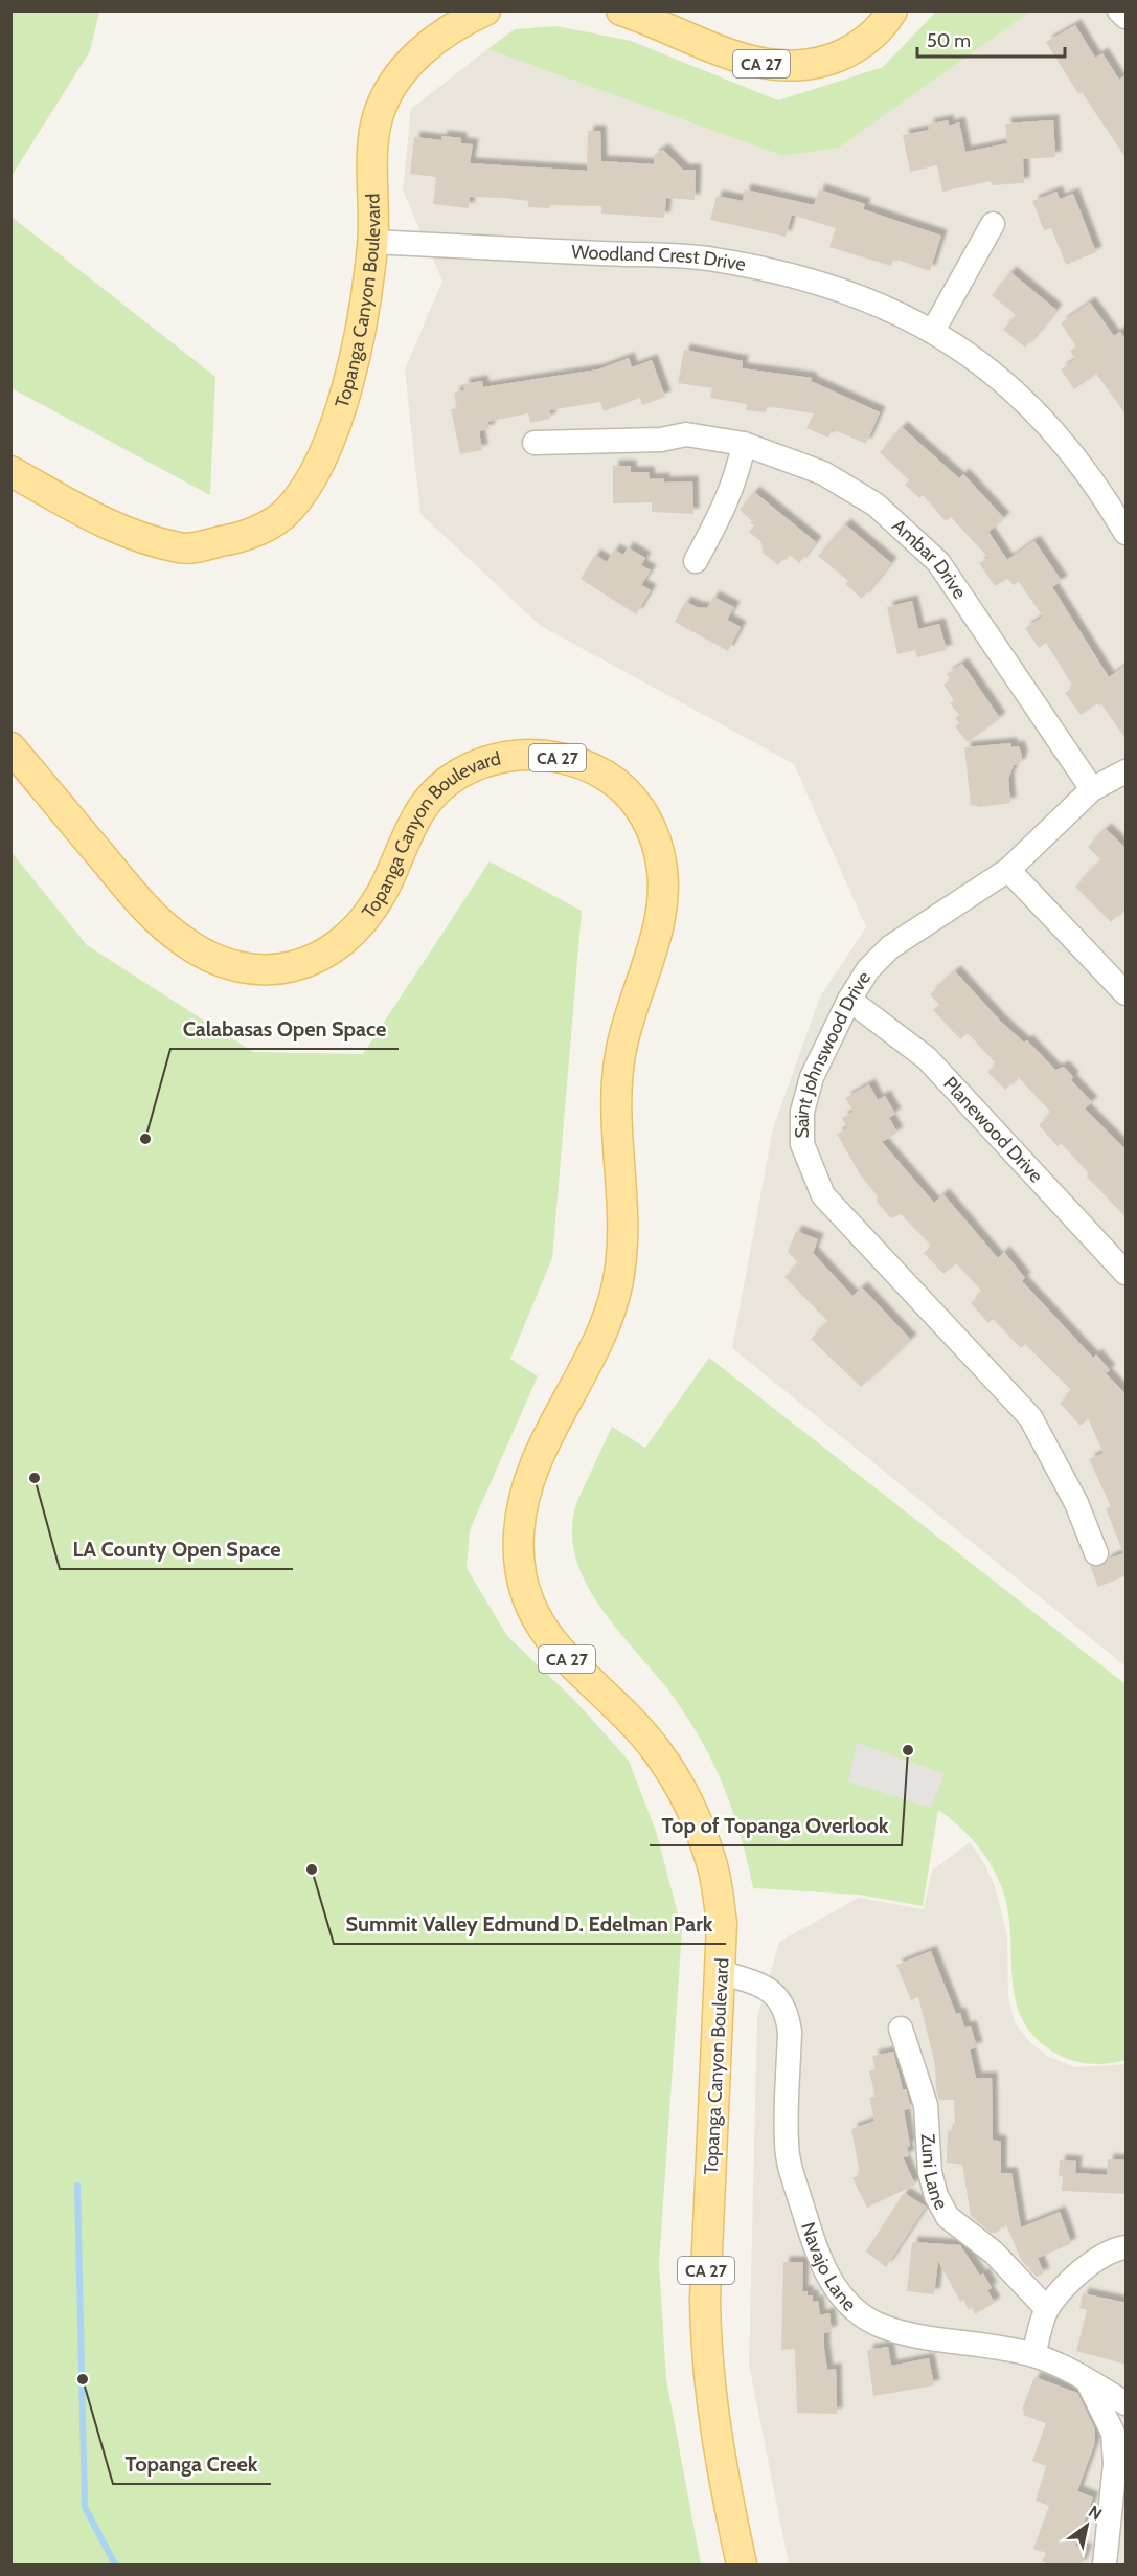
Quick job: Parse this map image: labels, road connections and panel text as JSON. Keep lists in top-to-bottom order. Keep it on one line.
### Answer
{"streets":{"main road":["CA 27","Topanga Canyon Boulevard"],"street":["Woodland Crest Drive","Ambar Drive","Saint Johnswood Drive","Planewood Drive","Zuni Lane","Navajo Lane"]},"crossings":[["Woodland Crest Drive","Topanga Canyon Boulevard"],["Topanga Canyon Boulevard","Navajo Lane"],["Ambar Drive","Saint Johnswood Drive"],["Saint Johnswood Drive","Planewood Drive"]],"places":["Calabasas Open Space","LA County Open Space","Top of Topanga Overlook","Summit Valley Edmund D. Edelman Park","Topanga Creek"],"scale_bar":"50 m","north":"top right"}
